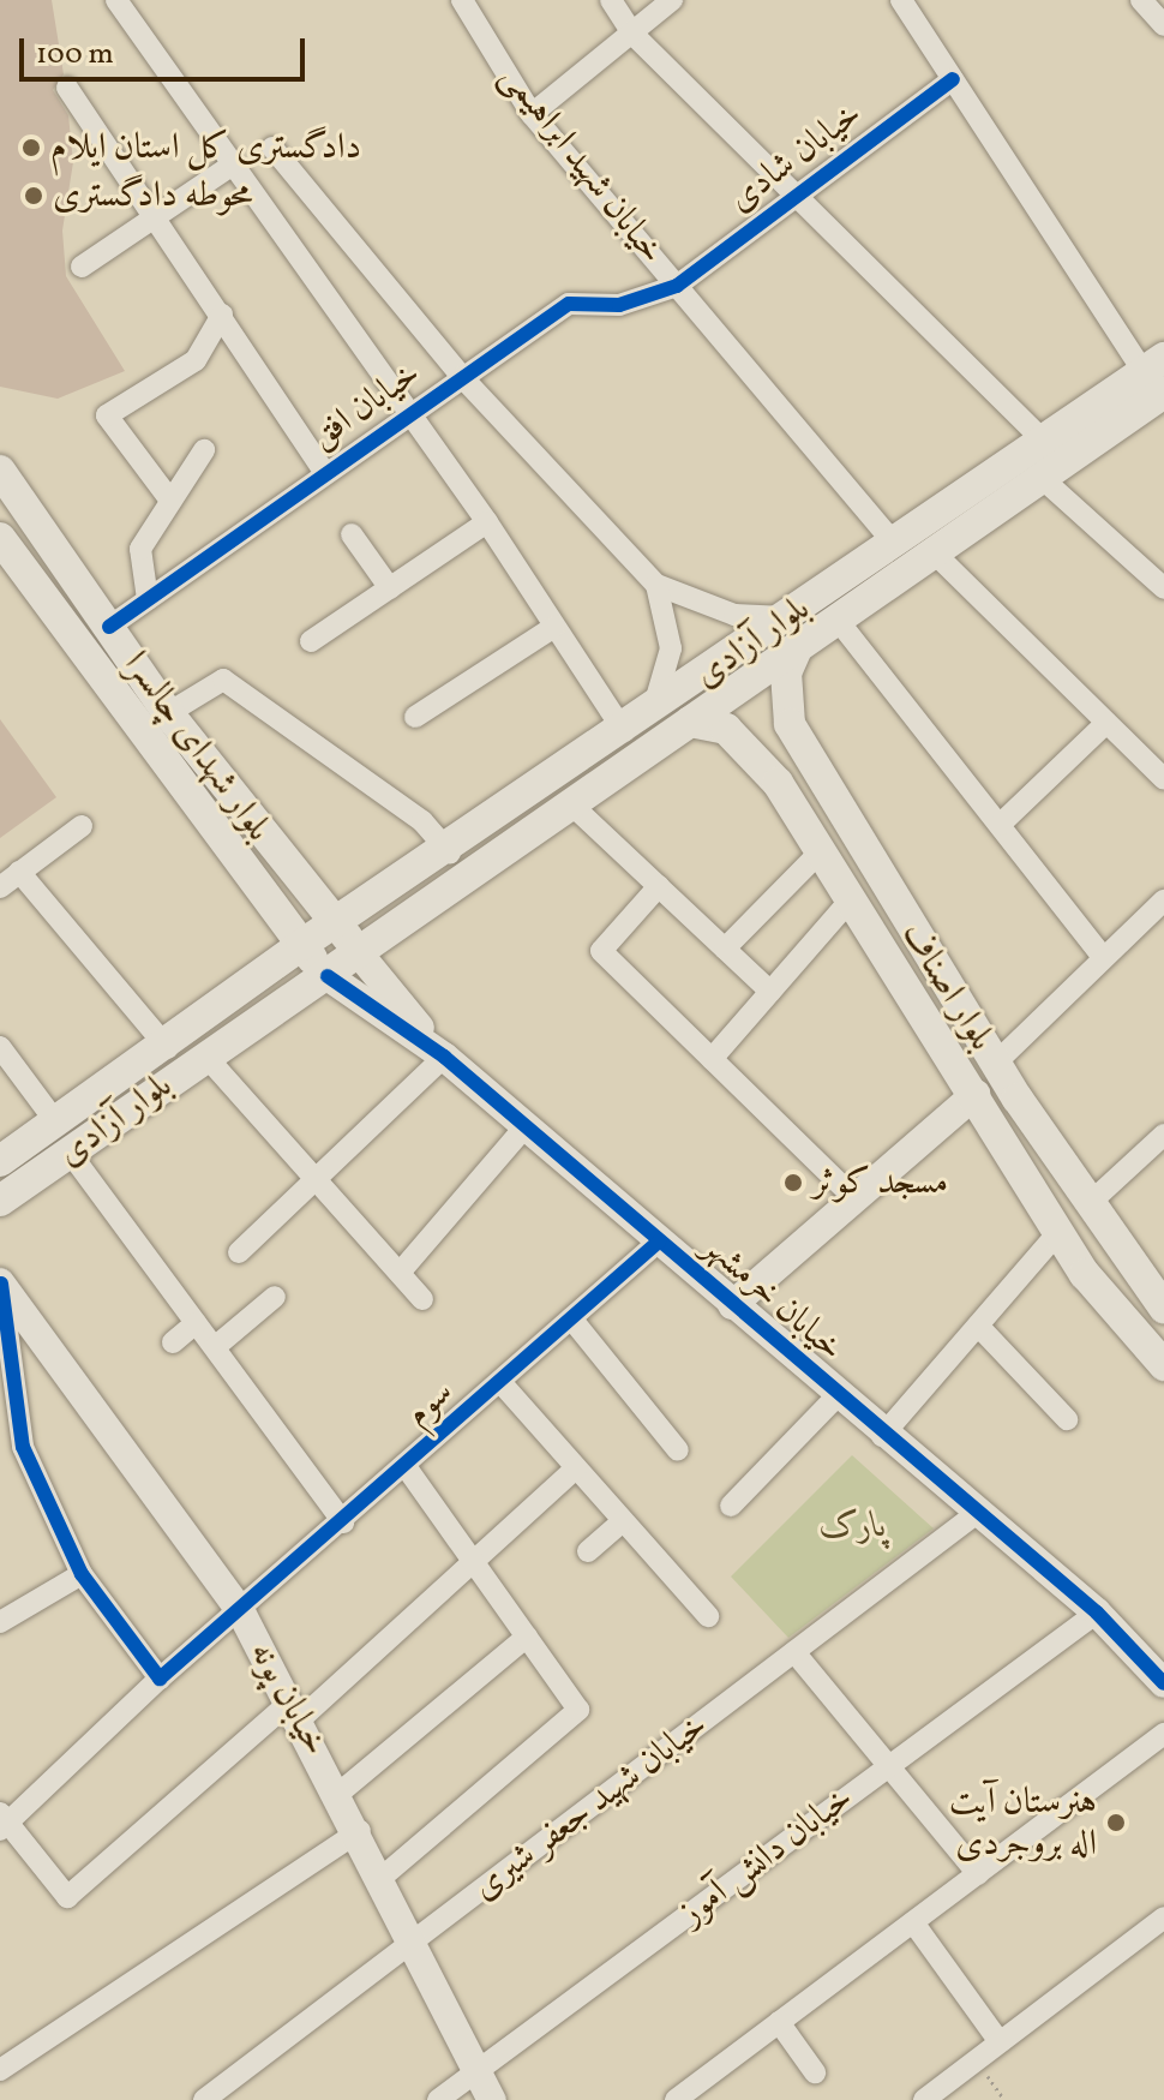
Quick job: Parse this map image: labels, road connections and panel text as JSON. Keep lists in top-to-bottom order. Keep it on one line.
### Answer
{"streets":{"main road":["بلوار آزادی","بلوار شهدای چالسرا","بلوار اصناف"],"street":["خیابان شادی","خیابان شهید ابراهیمی","خیابان افق","خیابان خرمشهر","سوم","خیابان پونه","خیابان شهید جعفر شیری","خیابان دانش آموز"]},"crossings":[["خیابان شادی","خیابان شهید ابراهیمی"],["خیابان شادی","خیابان افق"],["خیابان شهید ابراهیمی","خیابان افق"],["خیابان شهید ابراهیمی","بلوار آزادی"],["خیابان افق","بلوار شهدای چالسرا"],["بلوار آزادی","بلوار شهدای چالسرا"],["بلوار آزادی","بلوار اصناف"],["بلوار آزادی","خیابان خرمشهر"],["بلوار شهدای چالسرا","خیابان خرمشهر"],["خیابان خرمشهر","سوم"],["خیابان خرمشهر","خیابان شهید جعفر شیری"],["خیابان خرمشهر","خیابان دانش آموز"],["سوم","خیابان پونه"],["خیابان پونه","خیابان شهید جعفر شیری"],["خیابان پونه","خیابان دانش آموز"]],"parks":["پارک"],"places":["دادگستری کل استان ایلام","محوطه دادگستری","مسجد کوثر","هنرستان آیت اله بروجردی"],"scale_bar":"100 m"}
